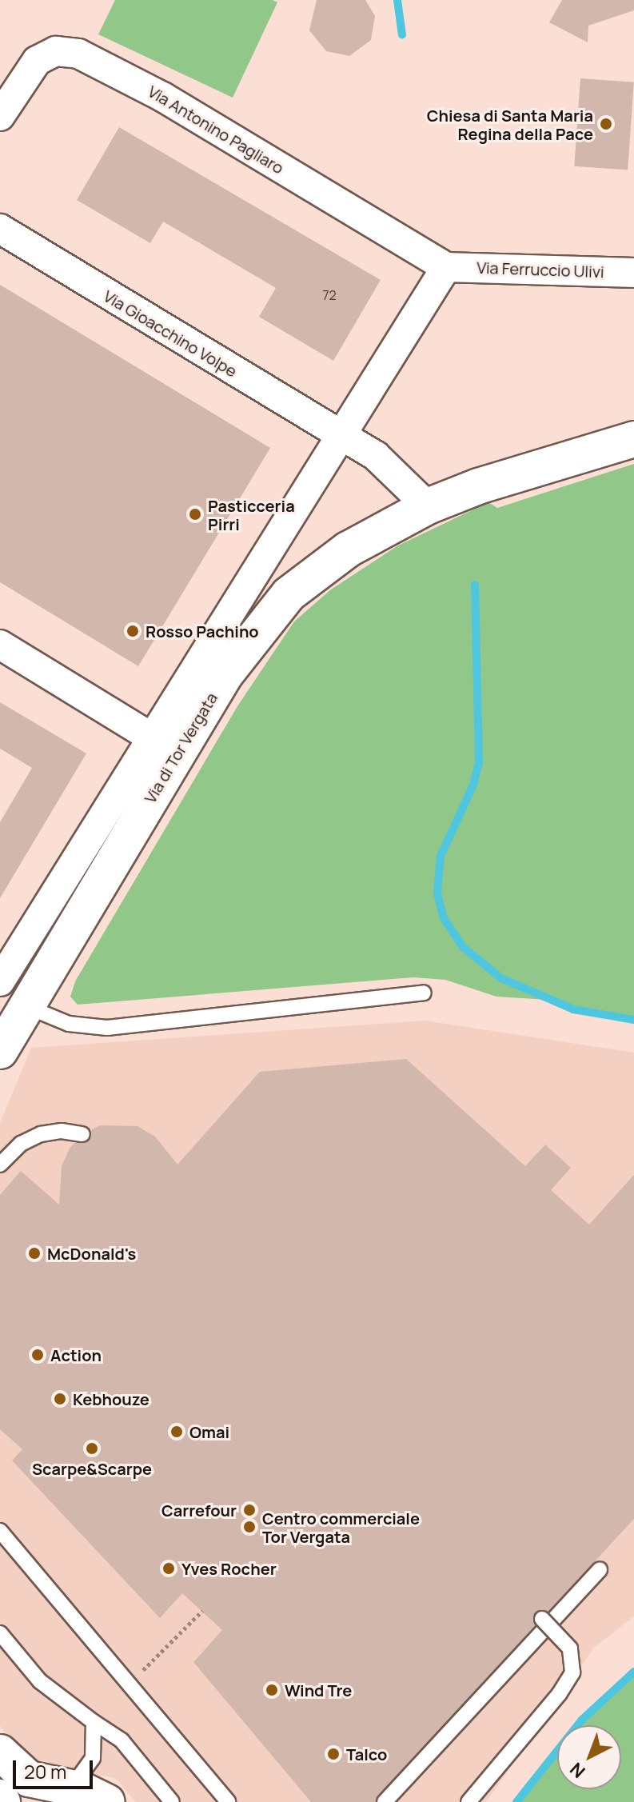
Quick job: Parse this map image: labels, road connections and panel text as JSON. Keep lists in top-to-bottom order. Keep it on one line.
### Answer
{"streets":{"main road":["Via di Tor Vergata"],"street":["Via Antonino Pagliaro","Via Ferruccio Ulivi","Via Gioacchino Volpe"]},"crossings":[["Via Antonino Pagliaro","Via Ferruccio Ulivi"],["Via Antonino Pagliaro","Via di Tor Vergata"],["Via Ferruccio Ulivi","Via di Tor Vergata"],["Via Gioacchino Volpe","Via di Tor Vergata"]],"places":["Chiesa di Santa Maria Regina della Pace","Pasticceria Pirri","Rosso Pachino","McDonald's","Action","Kebhouze","Omai","Scarpe&Scarpe","Carrefour","Centro commerciale Tor Vergata","Yves Rocher","Wind Tre","Talco"],"house_numbers":["72"],"scale_bar":"20 m","north":"bottom left"}
